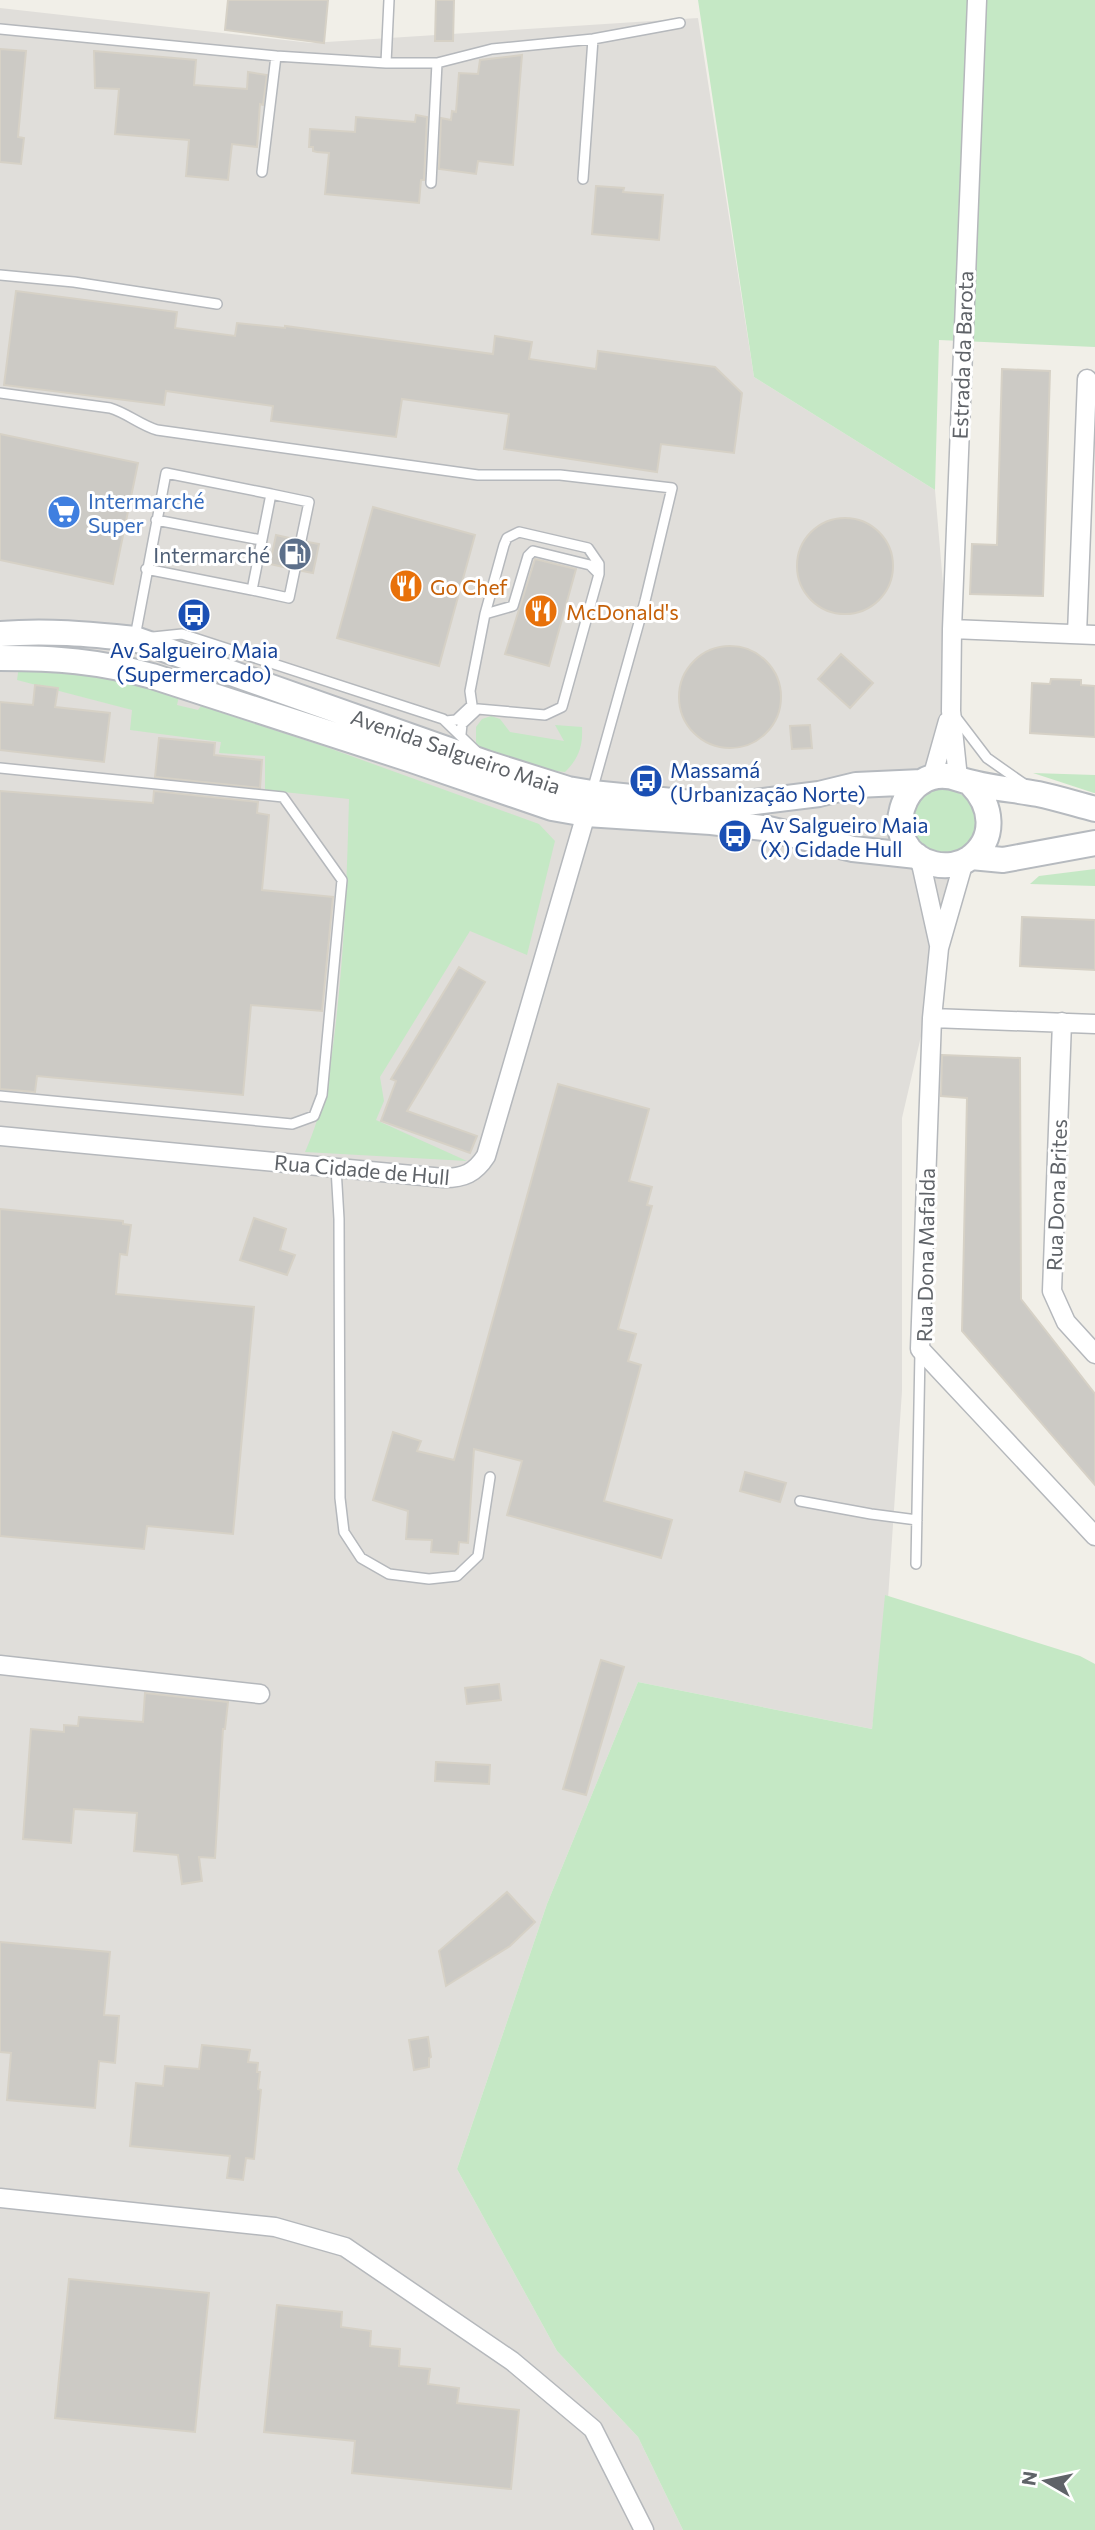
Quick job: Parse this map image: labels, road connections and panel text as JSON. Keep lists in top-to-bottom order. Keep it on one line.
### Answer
{"streets":{"street":["Estrada da Barota","Avenida Salgueiro Maia","Rua Cidade de Hull","Rua Dona Brites","Rua Dona Mafalda"]},"crossings":[["Estrada da Barota","Avenida Salgueiro Maia"],["Estrada da Barota","Rua Dona Mafalda"],["Avenida Salgueiro Maia","Rua Cidade de Hull"],["Avenida Salgueiro Maia","Rua Dona Mafalda"]],"places":{"supermarket":["Intermarché Super"],"fuel station":["Intermarché"],"restaurant":["Go Chef","McDonald's"],"bus stop":["Av Salgueiro Maia (Supermercado)","Massamá (Urbanização Norte)","Av Salgueiro Maia (X) Cidade Hull"]},"north":"left"}
